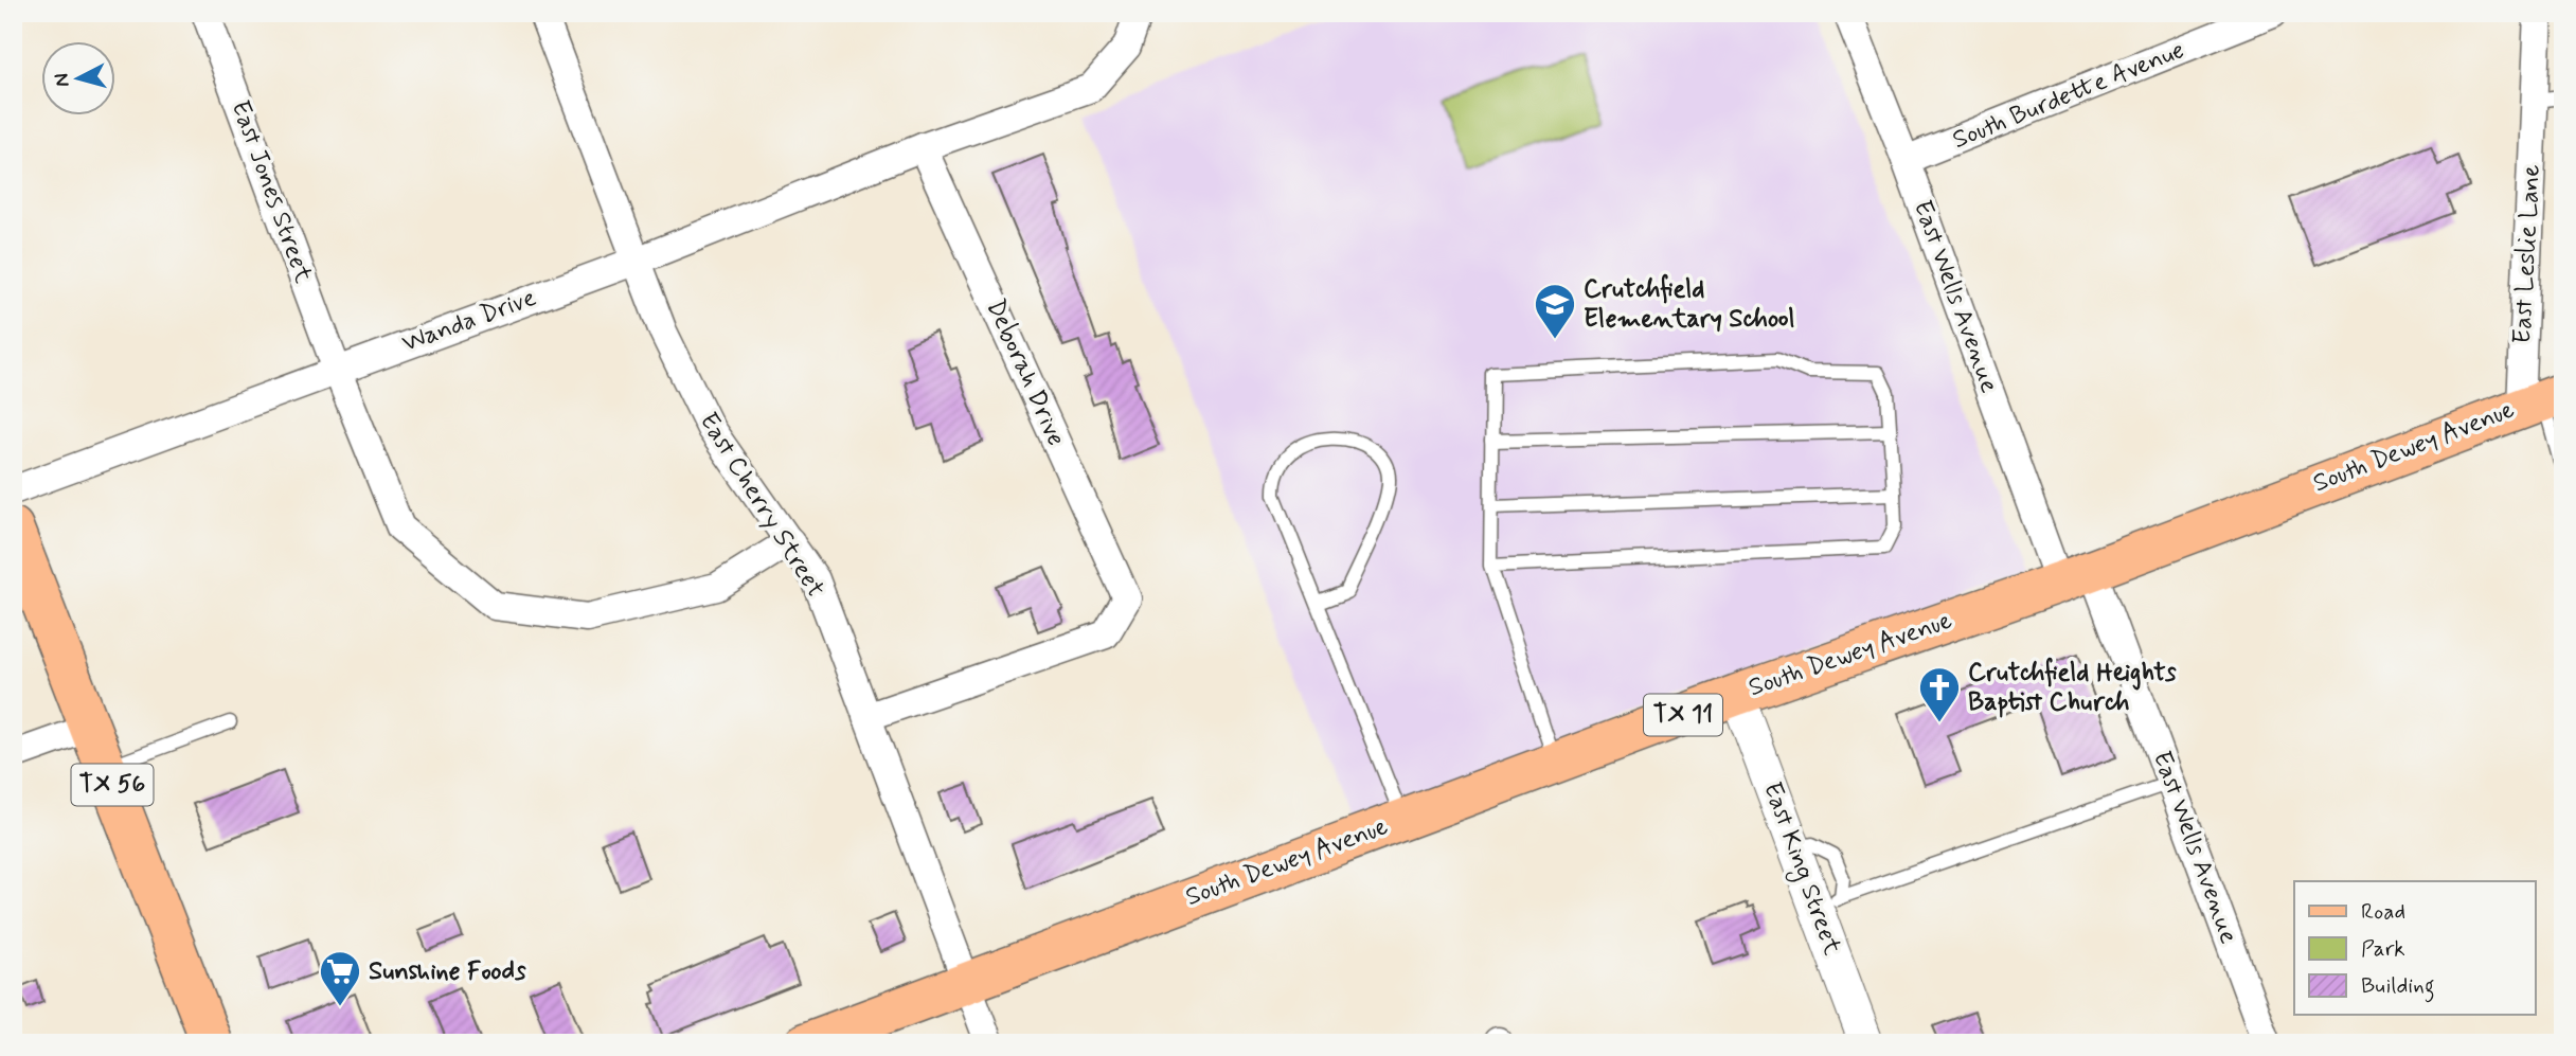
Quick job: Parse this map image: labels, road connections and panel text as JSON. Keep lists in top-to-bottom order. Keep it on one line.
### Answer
{"streets":{"main road":["South Dewey Avenue","TX 11","TX 56"],"street":["South Burdette Avenue","East Jones Street","East Leslie Lane","East Wells Avenue","Wanda Drive","Deborah Drive","East Cherry Street","East King Street"]},"crossings":[["South Burdette Avenue","East Wells Avenue"],["East Jones Street","Wanda Drive"],["East Jones Street","East Cherry Street"],["East Leslie Lane","South Dewey Avenue"],["East Wells Avenue","South Dewey Avenue"],["Wanda Drive","Deborah Drive"],["Wanda Drive","East Cherry Street"],["Deborah Drive","East Cherry Street"],["South Dewey Avenue","East Cherry Street"],["South Dewey Avenue","East King Street"]],"places":{"school or university":["Crutchfield Elementary School"],"church":["Crutchfield Heights Baptist Church"],"supermarket":["Sunshine Foods"]},"legend":["Road","Park","Building"],"north":"left"}
